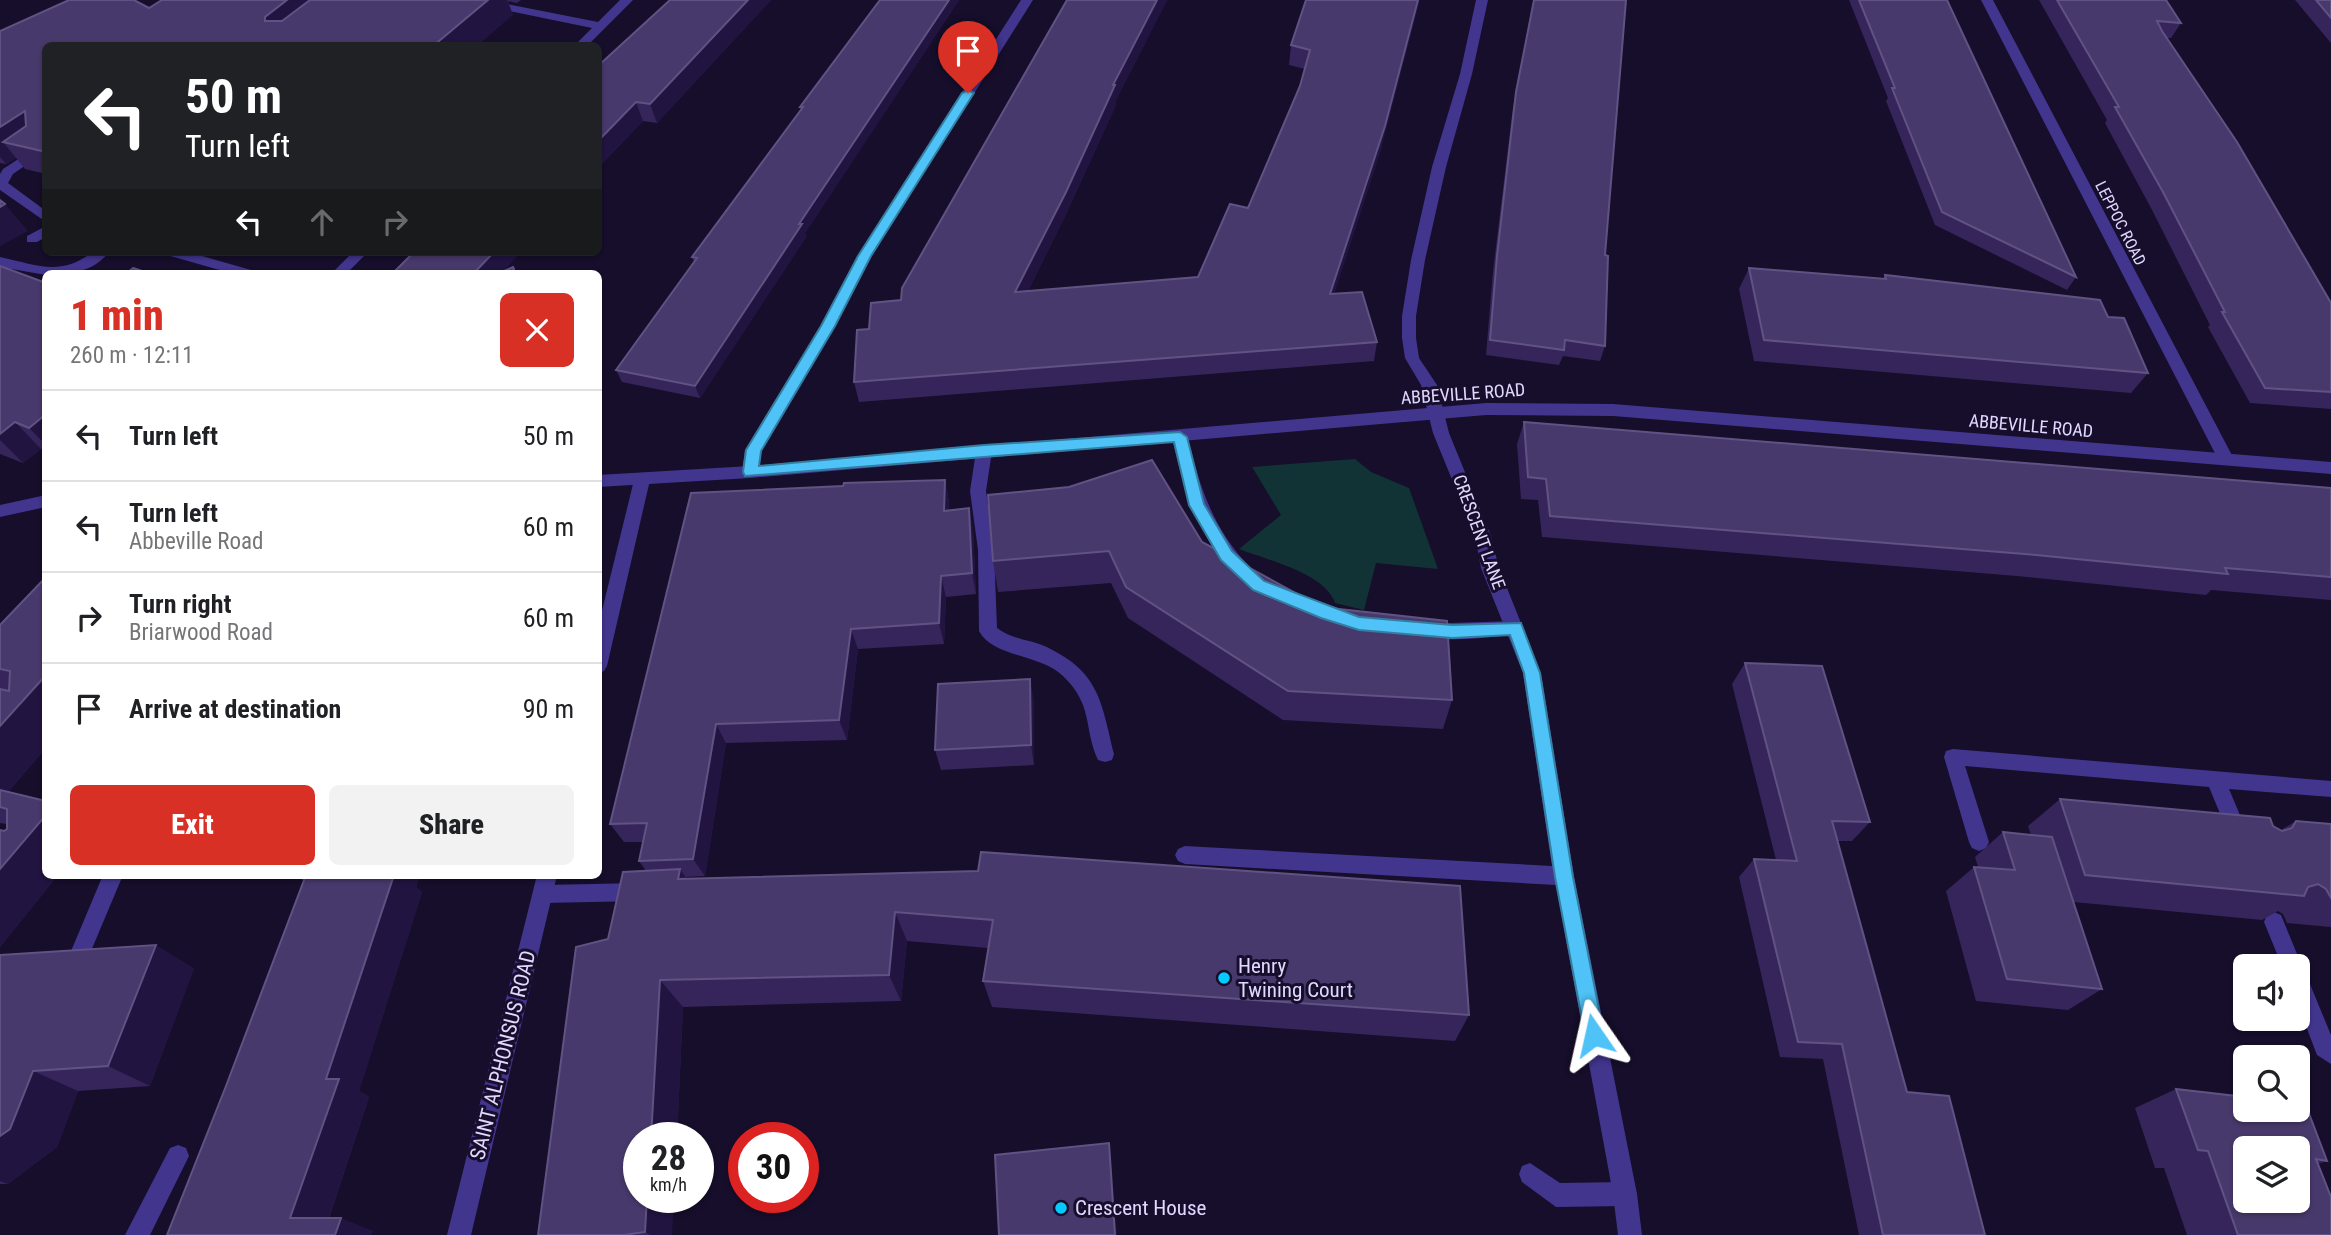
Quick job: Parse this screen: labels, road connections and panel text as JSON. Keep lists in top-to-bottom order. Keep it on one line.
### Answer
{"streets":{"street":["LEPPOC ROAD","ABBEVILLE ROAD","CRESCENT LANE","SAINT ALPHONSUS ROAD"]},"crossings":[["LEPPOC ROAD","ABBEVILLE ROAD"],["ABBEVILLE ROAD","CRESCENT LANE"]],"places":["Henry Twining Court","Crescent House"],"page":{"turn":["50 m","Turn left"],"heading":["1 min","260 m · 12:11"],"list":[{"name":"Turn left","value":"50 m"},{"name":"Turn left","note":"Abbeville Road","value":"60 m"},{"name":"Turn right","note":"Briarwood Road","value":"60 m"},{"name":"Arrive at destination","value":"90 m"}],"buttons":["Exit","Share"],"speed":"28 km/h","limit":"30"}}
